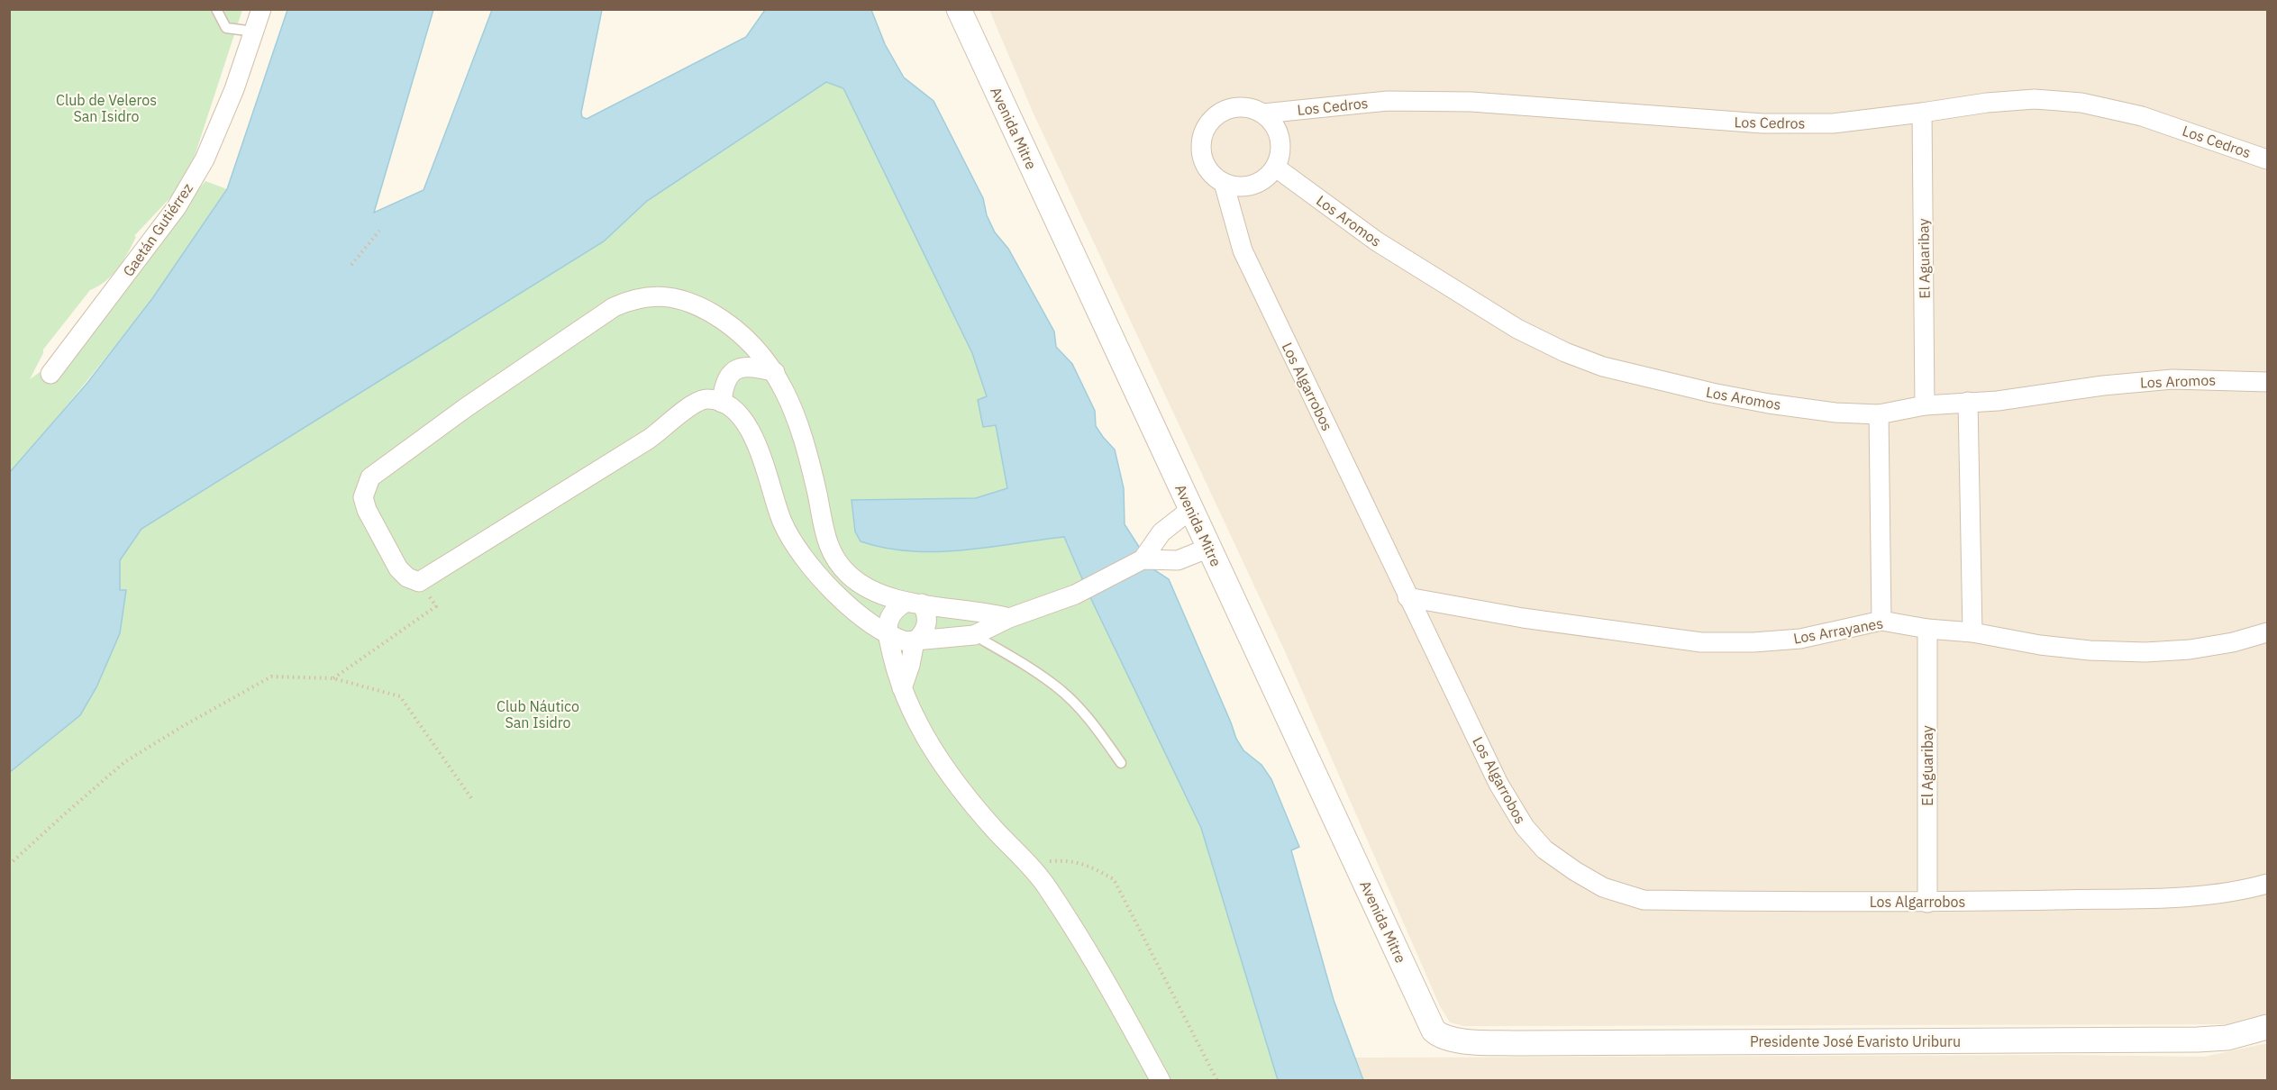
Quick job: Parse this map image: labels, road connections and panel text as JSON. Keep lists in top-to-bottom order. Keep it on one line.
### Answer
{"streets":{"street":["Los Cedros","Avenida Mitre","Los Aromos","Gaetán Gutiérrez","El Aguaribay","Los Algarrobos","Los Arrayanes","Presidente José Evaristo Uriburu"]},"crossings":[["Los Cedros","Los Aromos"],["Los Cedros","El Aguaribay"],["Los Cedros","Los Algarrobos"],["Avenida Mitre","Presidente José Evaristo Uriburu"],["Los Aromos","El Aguaribay"],["Los Aromos","Los Algarrobos"],["El Aguaribay","Los Algarrobos"],["El Aguaribay","Los Arrayanes"],["Los Algarrobos","Los Arrayanes"]],"parks":["Club de Veleros San Isidro","Club Náutico San Isidro"]}
